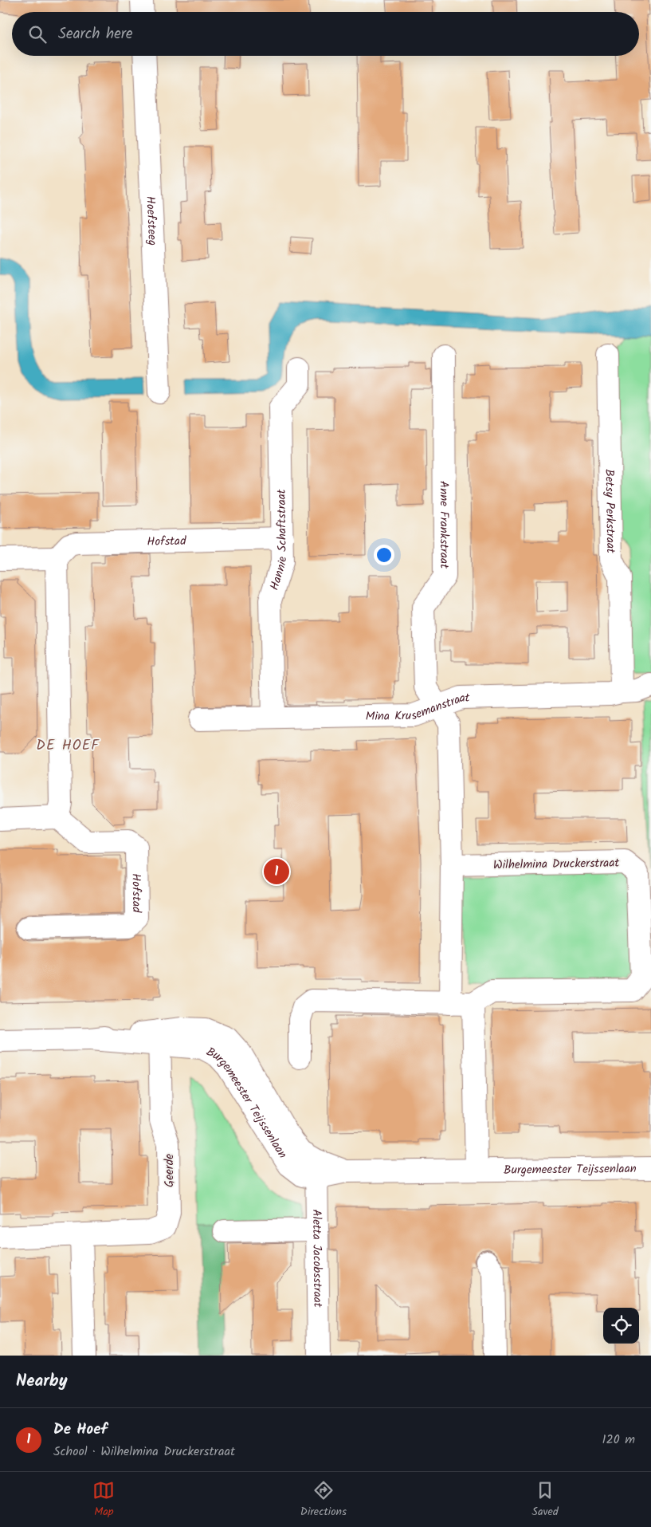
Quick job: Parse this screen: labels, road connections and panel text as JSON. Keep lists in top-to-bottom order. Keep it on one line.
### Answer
{"streets":{"street":["Hoefsteeg","Betsy Perkstraat","Anne Frankstraat","Hannie Schaftstraat","Hofstad","Mina Krusemanstraat","Wilhelmina Druckerstraat","Burgemeester Teijssenlaan","Geerde","Aletta Jacobsstraat"]},"crossings":[["Betsy Perkstraat","Mina Krusemanstraat"],["Anne Frankstraat","Mina Krusemanstraat"],["Hannie Schaftstraat","Hofstad"],["Hannie Schaftstraat","Mina Krusemanstraat"],["Burgemeester Teijssenlaan","Geerde"],["Burgemeester Teijssenlaan","Aletta Jacobsstraat"]],"districts":["DE HOEF"],"page":{"search":"Search here","pins":"1","heading":"Nearby","list":[{"mark":"1","name":"De Hoef","note":"School · Wilhelmina Druckerstraat","value":"120 m"}],"nav":["Map","Directions","Saved"]}}
